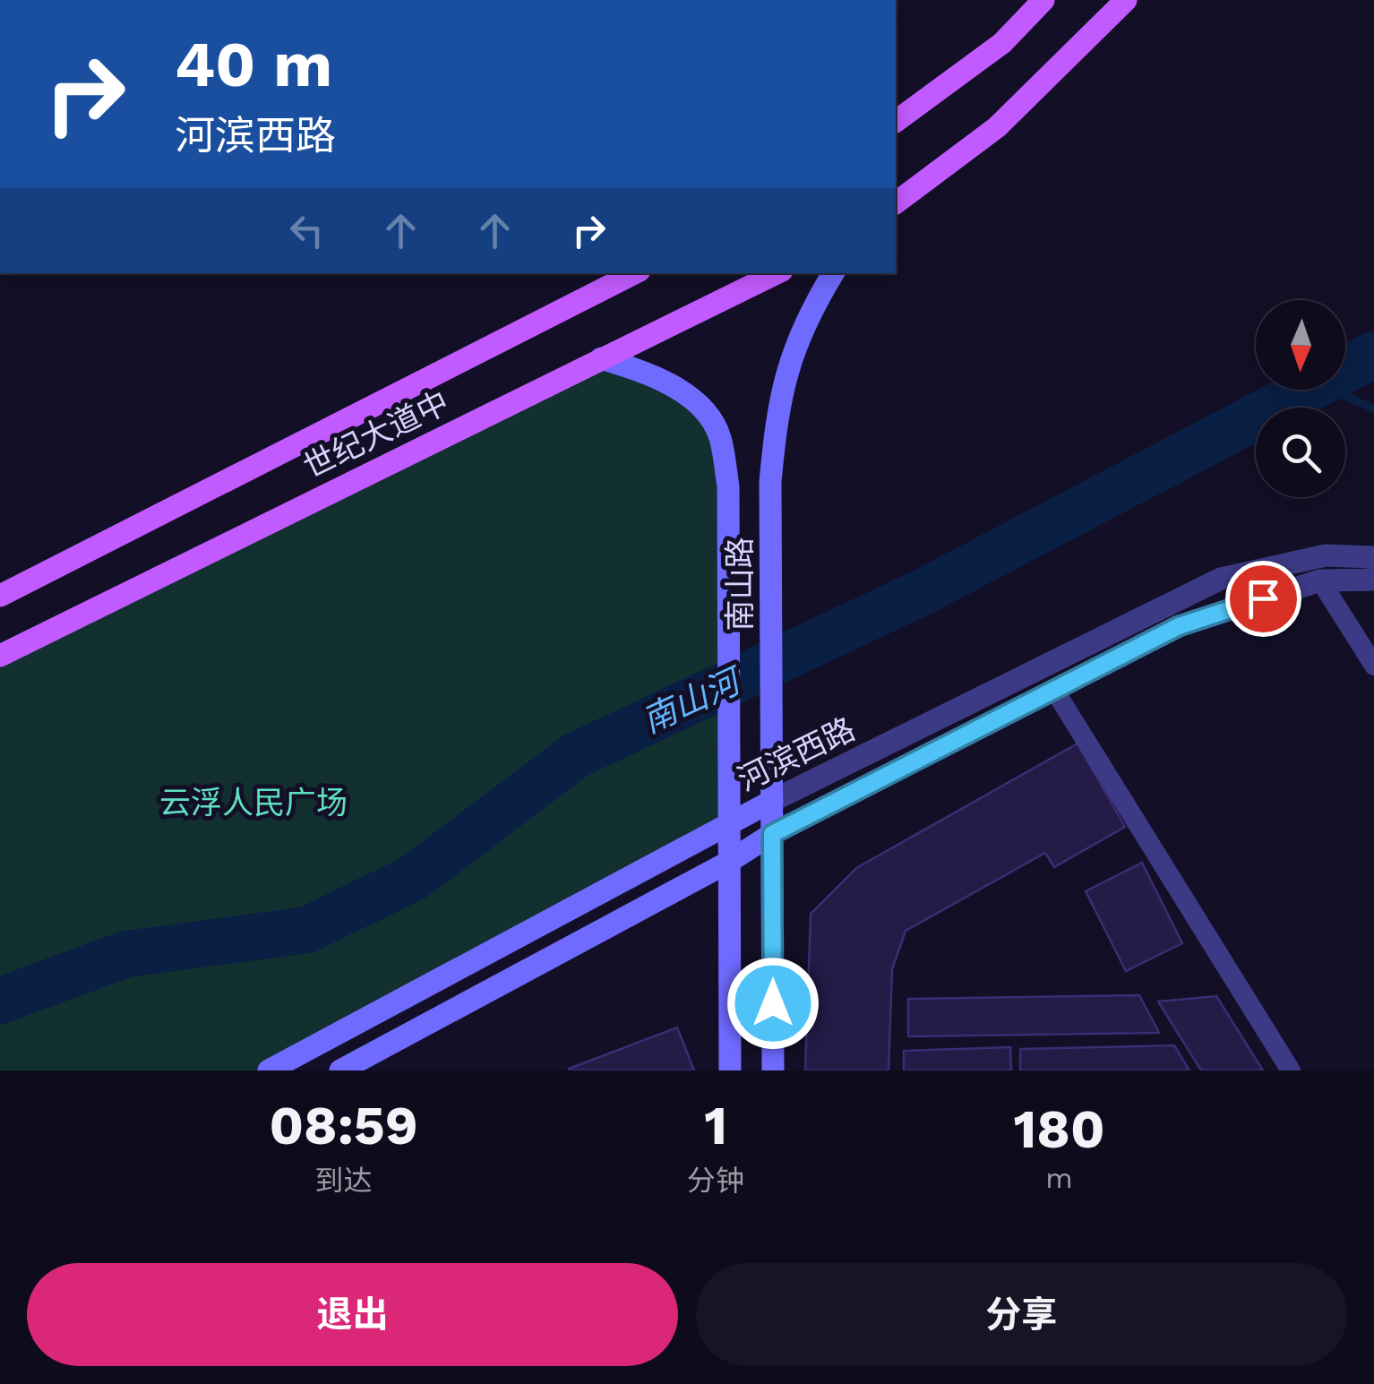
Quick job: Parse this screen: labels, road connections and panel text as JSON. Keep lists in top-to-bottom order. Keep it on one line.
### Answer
{"streets":{"main road":["世纪大道中","南山路","河滨西路"]},"crossings":[["世纪大道中","南山路"],["南山路","河滨西路"]],"water":["南山河"],"parks":["云浮人民广场"],"north":"bottom","page":{"turn":["40 m","河滨西路"],"eta":["08:59","到达","1","分钟","180","m"],"buttons":["退出","分享"]}}
